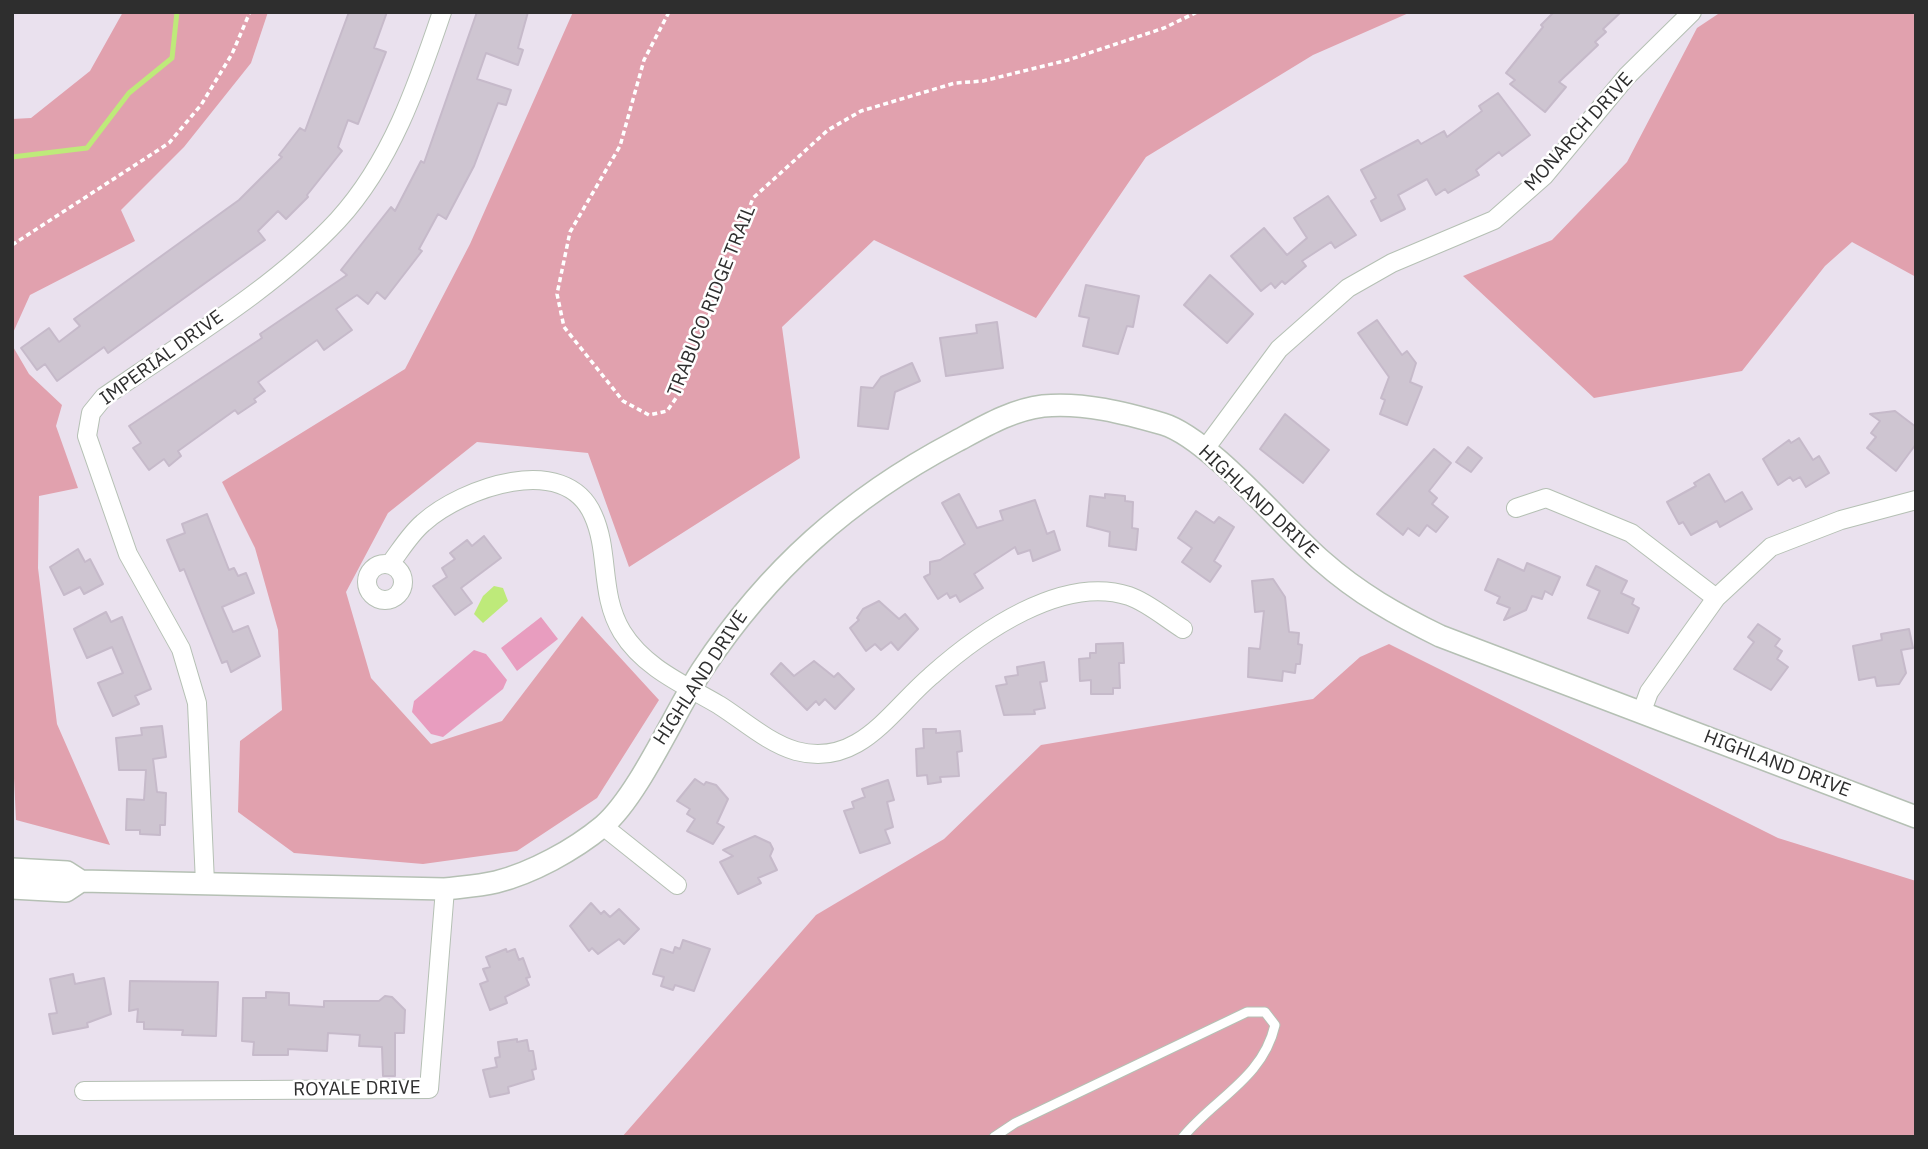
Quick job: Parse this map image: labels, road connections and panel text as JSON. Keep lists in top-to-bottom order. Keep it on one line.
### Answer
{"streets":{"street":["MONARCH DRIVE","IMPERIAL DRIVE","HIGHLAND DRIVE","ROYALE DRIVE"],"path":["TRABUCO RIDGE TRAIL"]},"crossings":[["MONARCH DRIVE","HIGHLAND DRIVE"],["IMPERIAL DRIVE","HIGHLAND DRIVE"],["HIGHLAND DRIVE","ROYALE DRIVE"]]}
